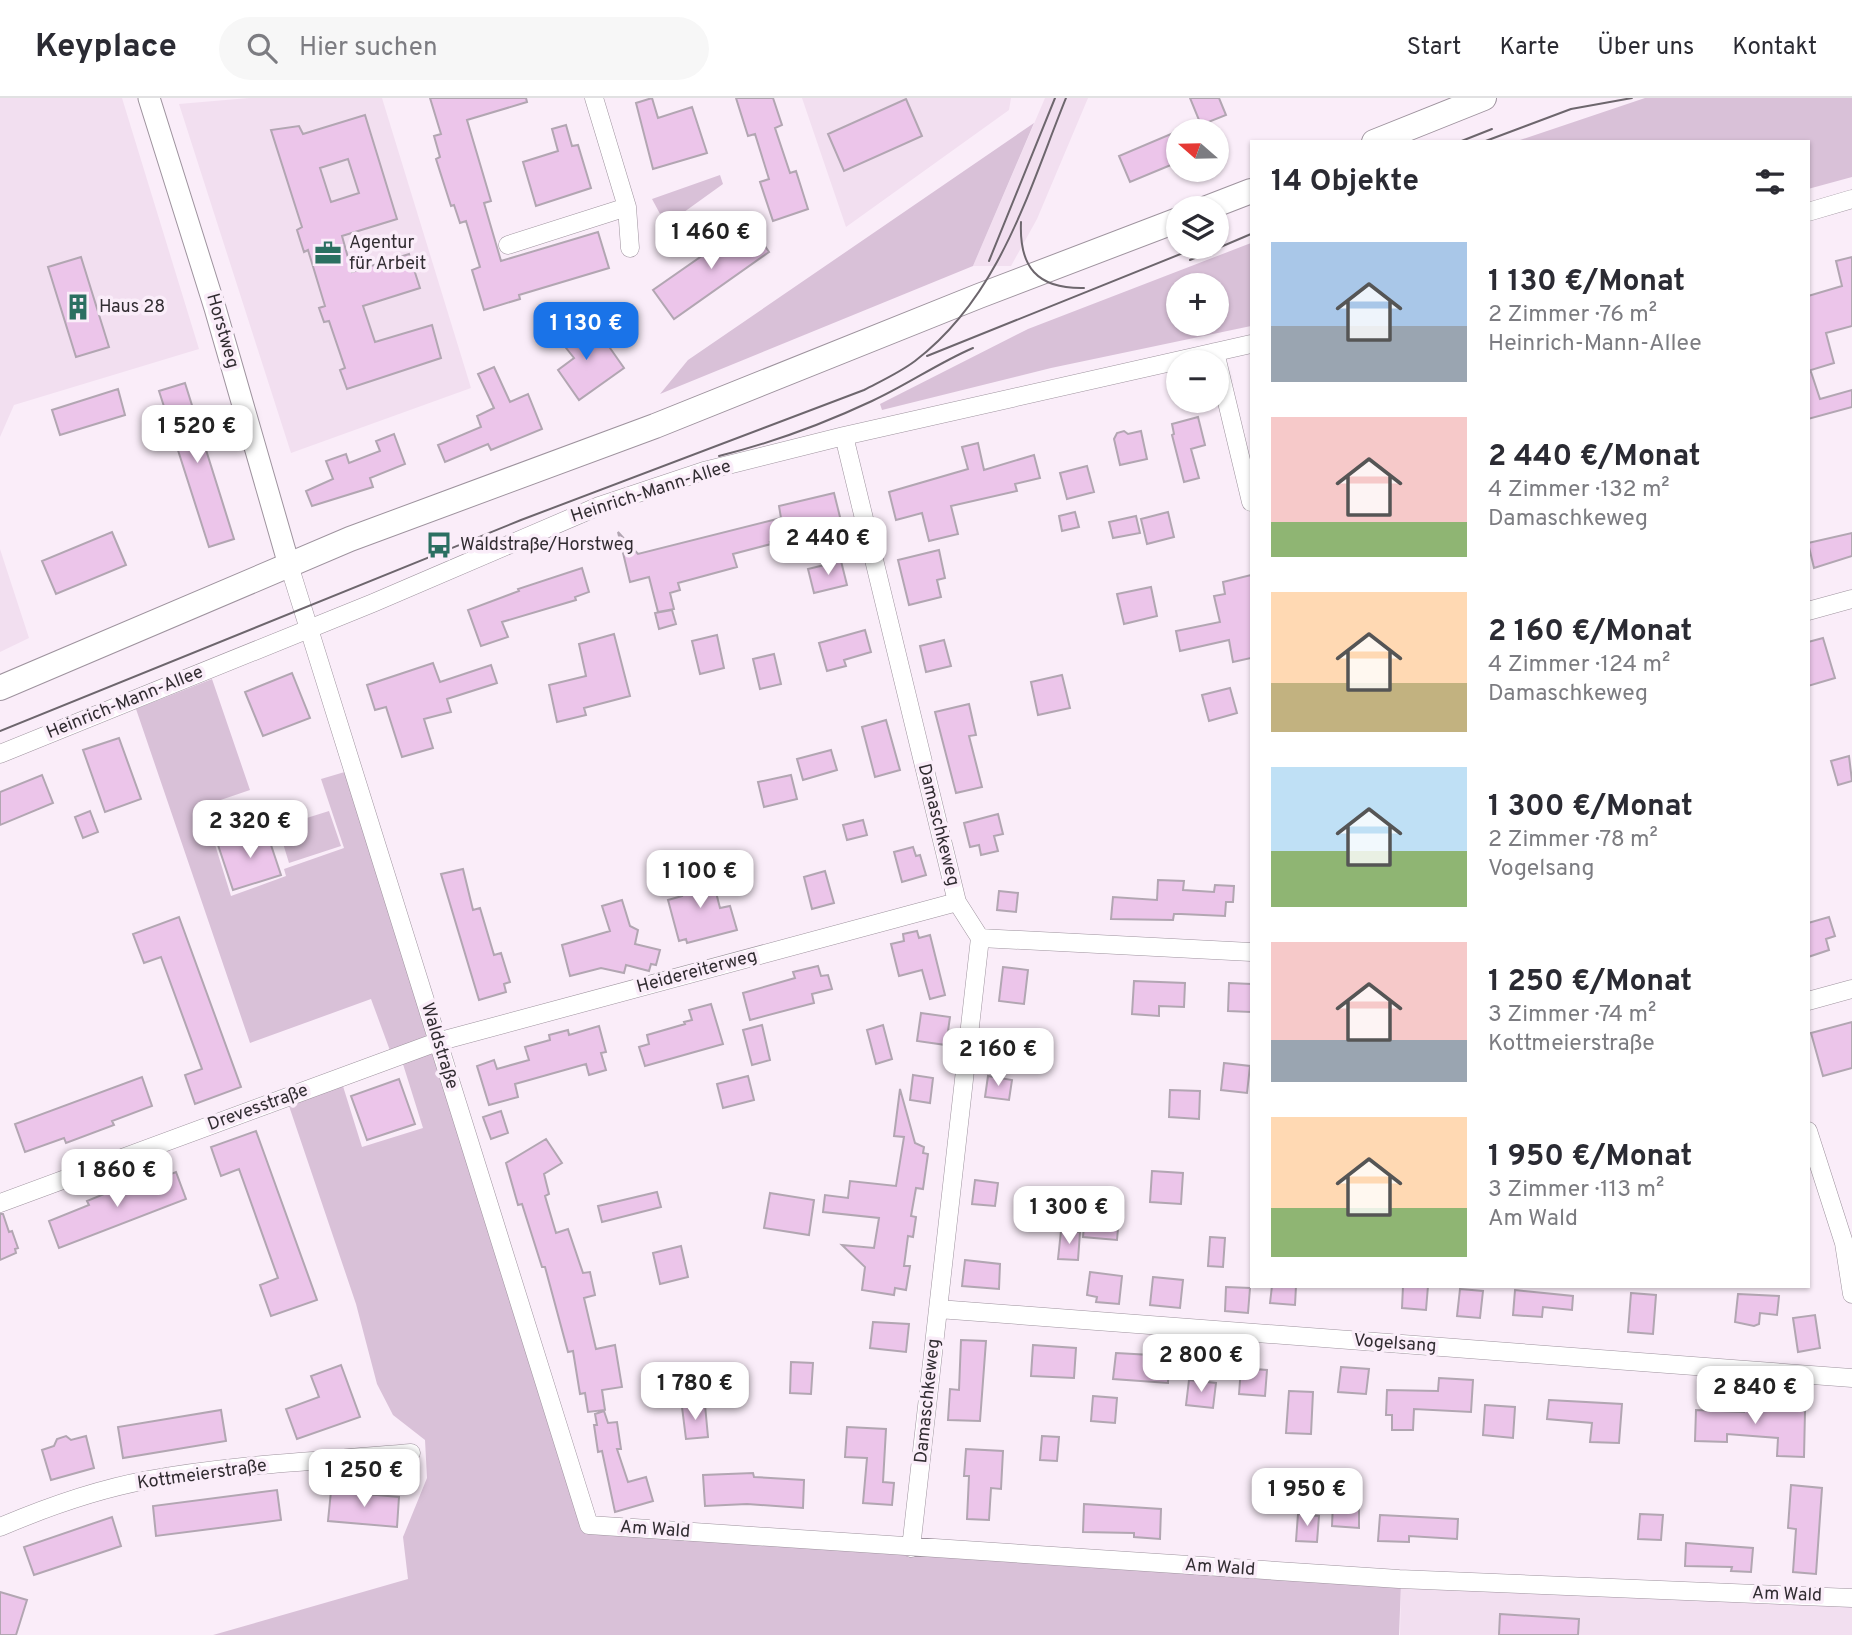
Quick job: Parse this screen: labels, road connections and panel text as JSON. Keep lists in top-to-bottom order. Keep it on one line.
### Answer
{"streets":{"street":["Horstweg","Heinrich-Mann-Allee","Damaschkeweg","Heidereiterweg","Waldstraße","Drevesstraße","Vogelsang","Kottmeierstraße","Am Wald"]},"crossings":[["Horstweg","Waldstraße"],["Heinrich-Mann-Allee","Damaschkeweg"],["Heinrich-Mann-Allee","Waldstraße"],["Damaschkeweg","Heidereiterweg"],["Damaschkeweg","Vogelsang"],["Damaschkeweg","Am Wald"],["Heidereiterweg","Waldstraße"],["Heidereiterweg","Drevesstraße"],["Waldstraße","Drevesstraße"],["Waldstraße","Am Wald"]],"places":{"office":["Agentur für Arbeit"],"building":["Haus 28"],"bus stop":["Waldstraße/Horstweg"]},"north":"left","page":{"header":"Keyplace","search":"Hier suchen","nav":["Start","Karte","Über uns","Kontakt"],"map_buttons":["+","−"],"heading":"14 Objekte","price":["1 460 €","1 130 €","1 520 €","2 440 €","2 320 €","1 100 €","2 160 €","1 860 €","1 300 €","2 800 €","1 780 €","2 840 €","1 250 €","1 950 €"],"list":[{"name":"1 130 €/Monat","note":"2 Zimmer · 76 m² · Heinrich-Mann-Allee"},{"name":"2 440 €/Monat","note":"4 Zimmer · 132 m² · Damaschkeweg"},{"name":"2 160 €/Monat","note":"4 Zimmer · 124 m² · Damaschkeweg"},{"name":"1 300 €/Monat","note":"2 Zimmer · 78 m² · Vogelsang"},{"name":"1 250 €/Monat","note":"3 Zimmer · 74 m² · Kottmeierstraße"},{"name":"1 950 €/Monat","note":"3 Zimmer · 113 m² · Am Wald"}]}}
